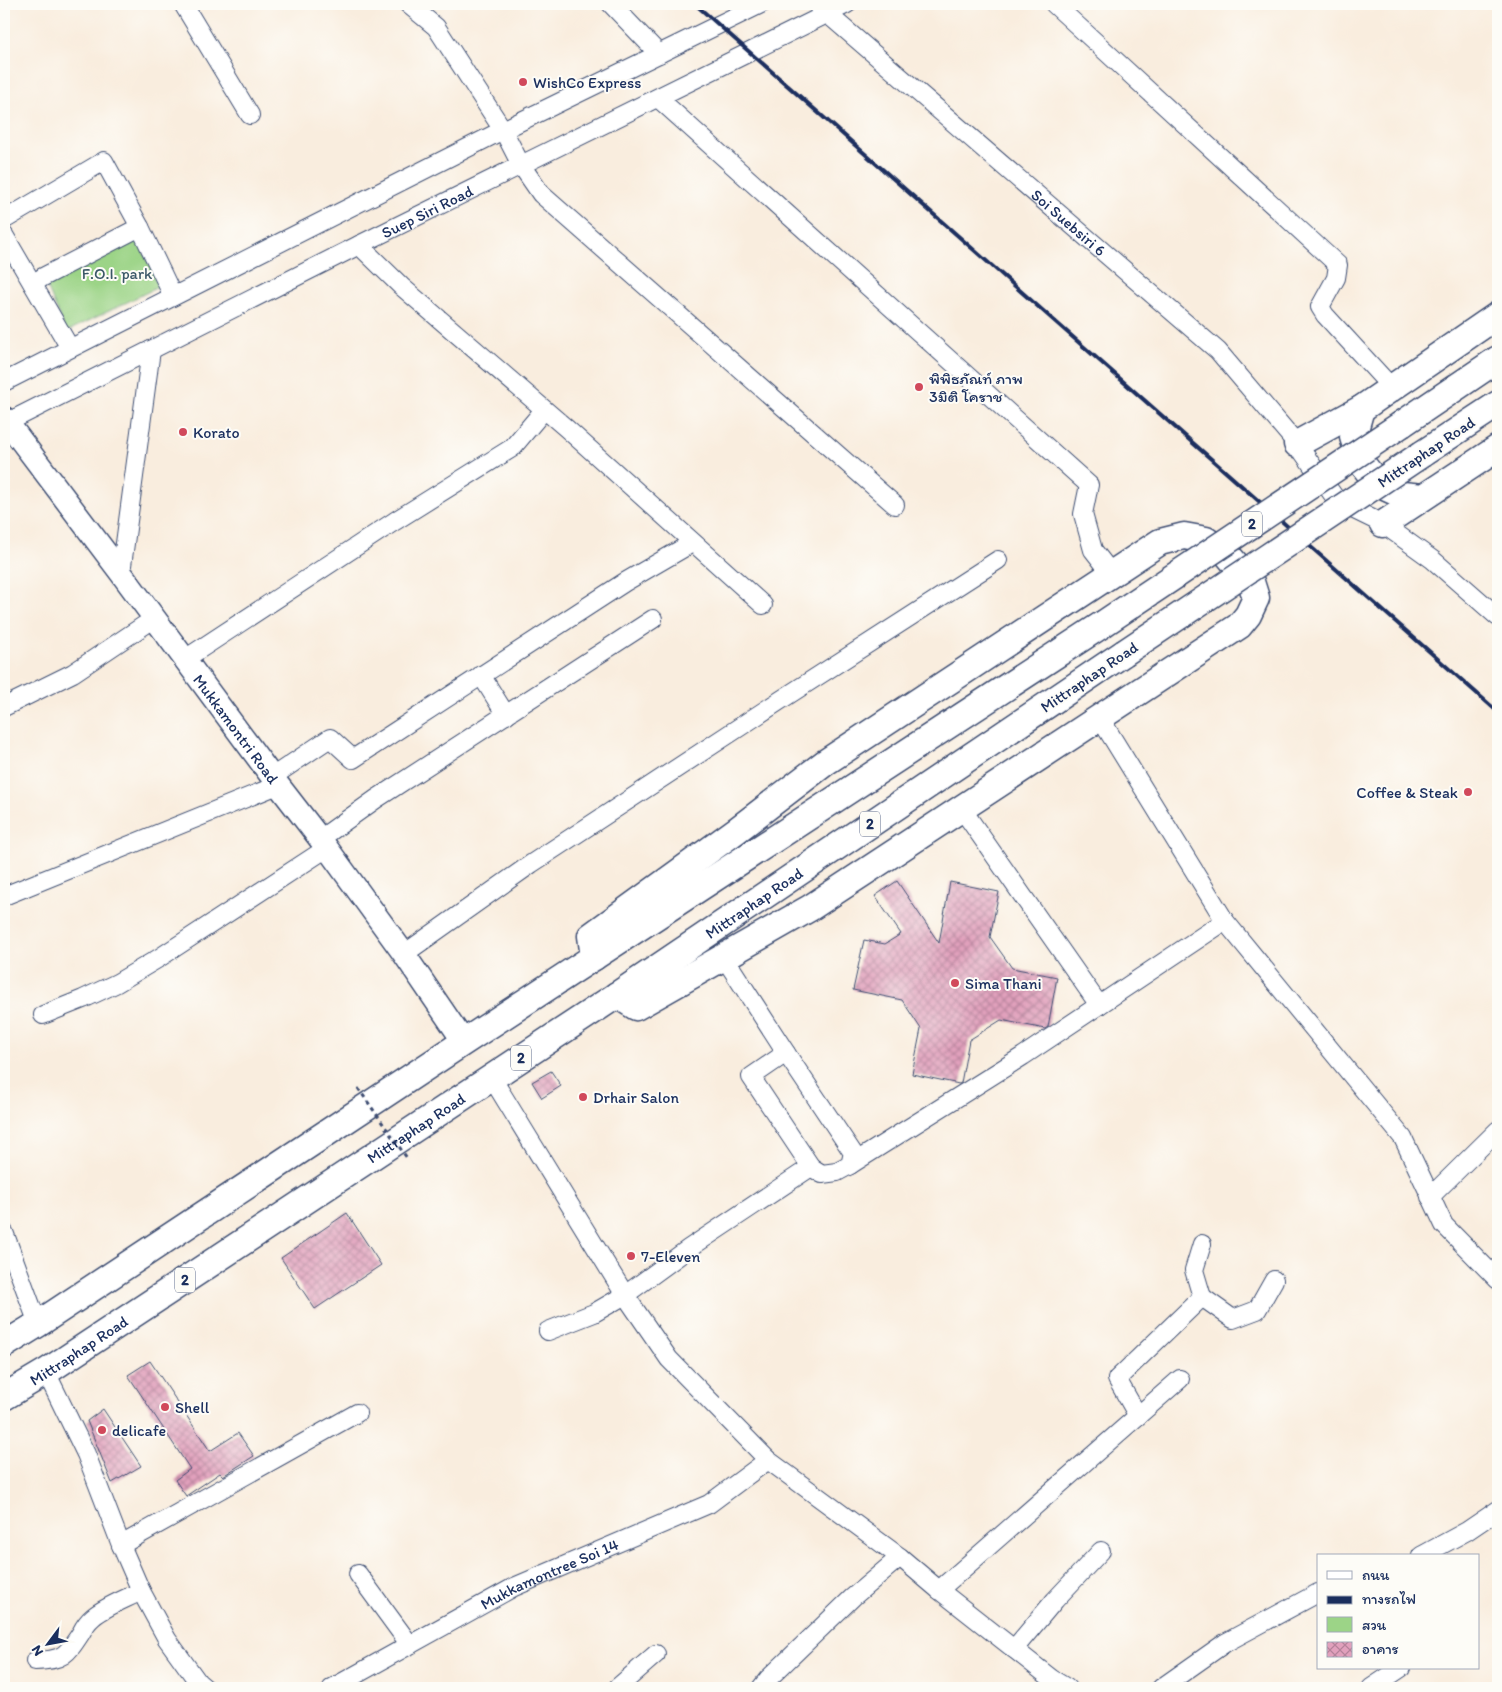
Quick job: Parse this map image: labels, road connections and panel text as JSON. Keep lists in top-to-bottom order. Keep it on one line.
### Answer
{"streets":{"highway":["Mittraphap Road","2"],"main road":["Mukkamontri Road"],"street":["Suep Siri Road","Soi Suebsiri 6","Mukkamontree Soi 14"]},"crossings":[["Suep Siri Road","Soi Suebsiri 6"],["Suep Siri Road","Mukkamontri Road"],["2","Mukkamontri Road"]],"parks":["F.O.I. park"],"places":["WishCo Express","พิพิธภัณท์ ภาพ 3มิติ โคราช","Korato","Coffee & Steak","Sima Thani","Drhair Salon","7-Eleven","Shell","delicafe"],"legend":["ถนน","ทางรถไฟ","สวน","อาคาร"],"north":"bottom left"}
